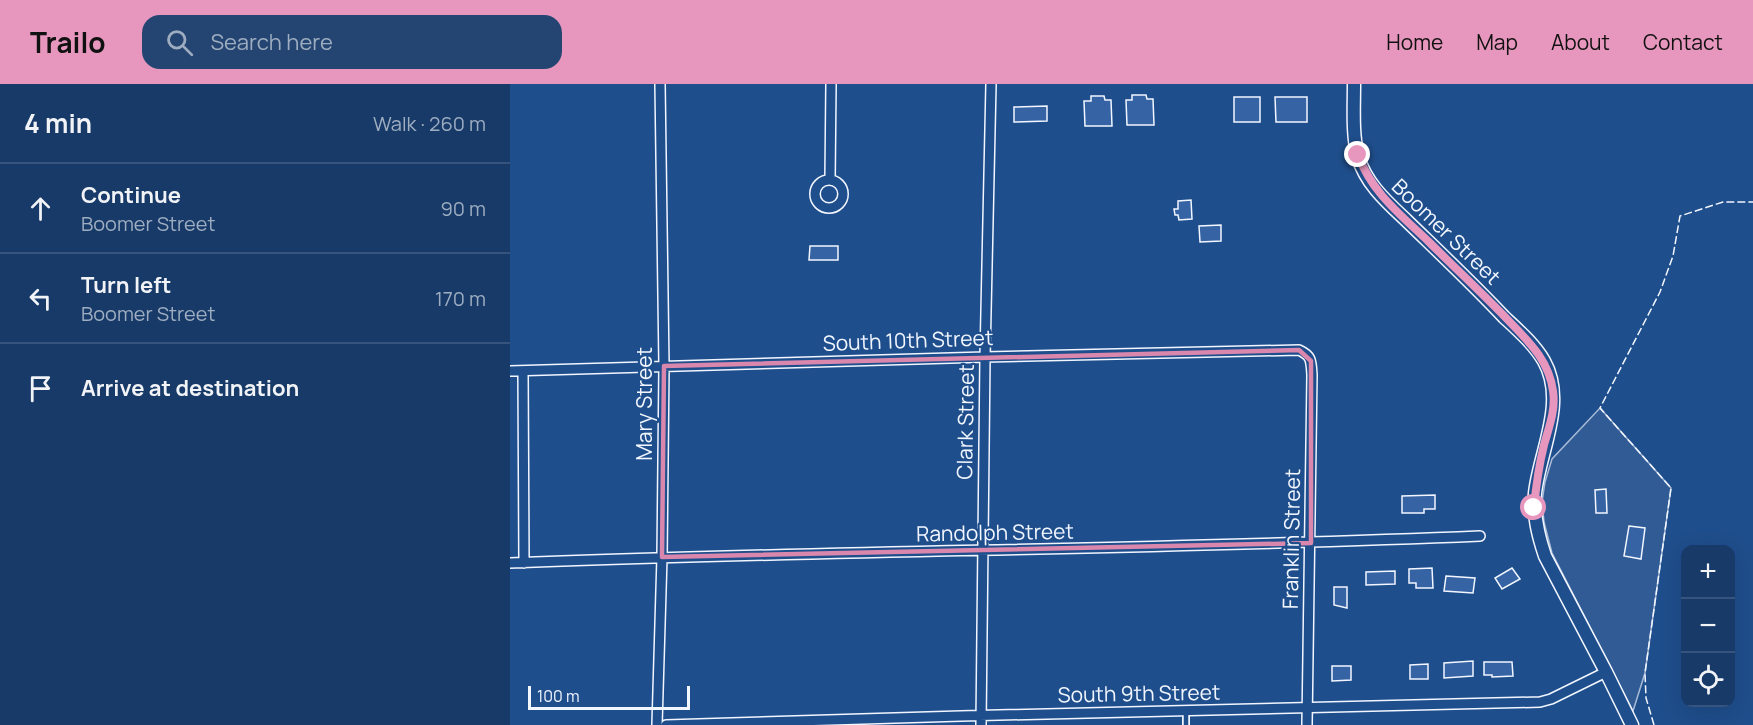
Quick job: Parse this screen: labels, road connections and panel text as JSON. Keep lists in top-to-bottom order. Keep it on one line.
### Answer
{"streets":{"street":["Boomer Street","South 10th Street","Mary Street","Clark Street","Randolph Street","Franklin Street","South 9th Street"]},"crossings":[["Boomer Street","South 9th Street"],["South 10th Street","Mary Street"],["South 10th Street","Clark Street"],["South 10th Street","Franklin Street"],["Mary Street","Randolph Street"],["Clark Street","Randolph Street"],["Clark Street","South 9th Street"],["Randolph Street","Franklin Street"],["Franklin Street","South 9th Street"]],"scale_bar":"100 m","page":{"header":"Trailo","search":"Search here","nav":["Home","Map","About","Contact"],"heading":["4 min","Walk · 260 m"],"list":[["Continue","Boomer Street","90 m"],["Turn left","Boomer Street","170 m"],"Arrive at destination"],"map_buttons":["+","−"],"scale":"100 m"}}
